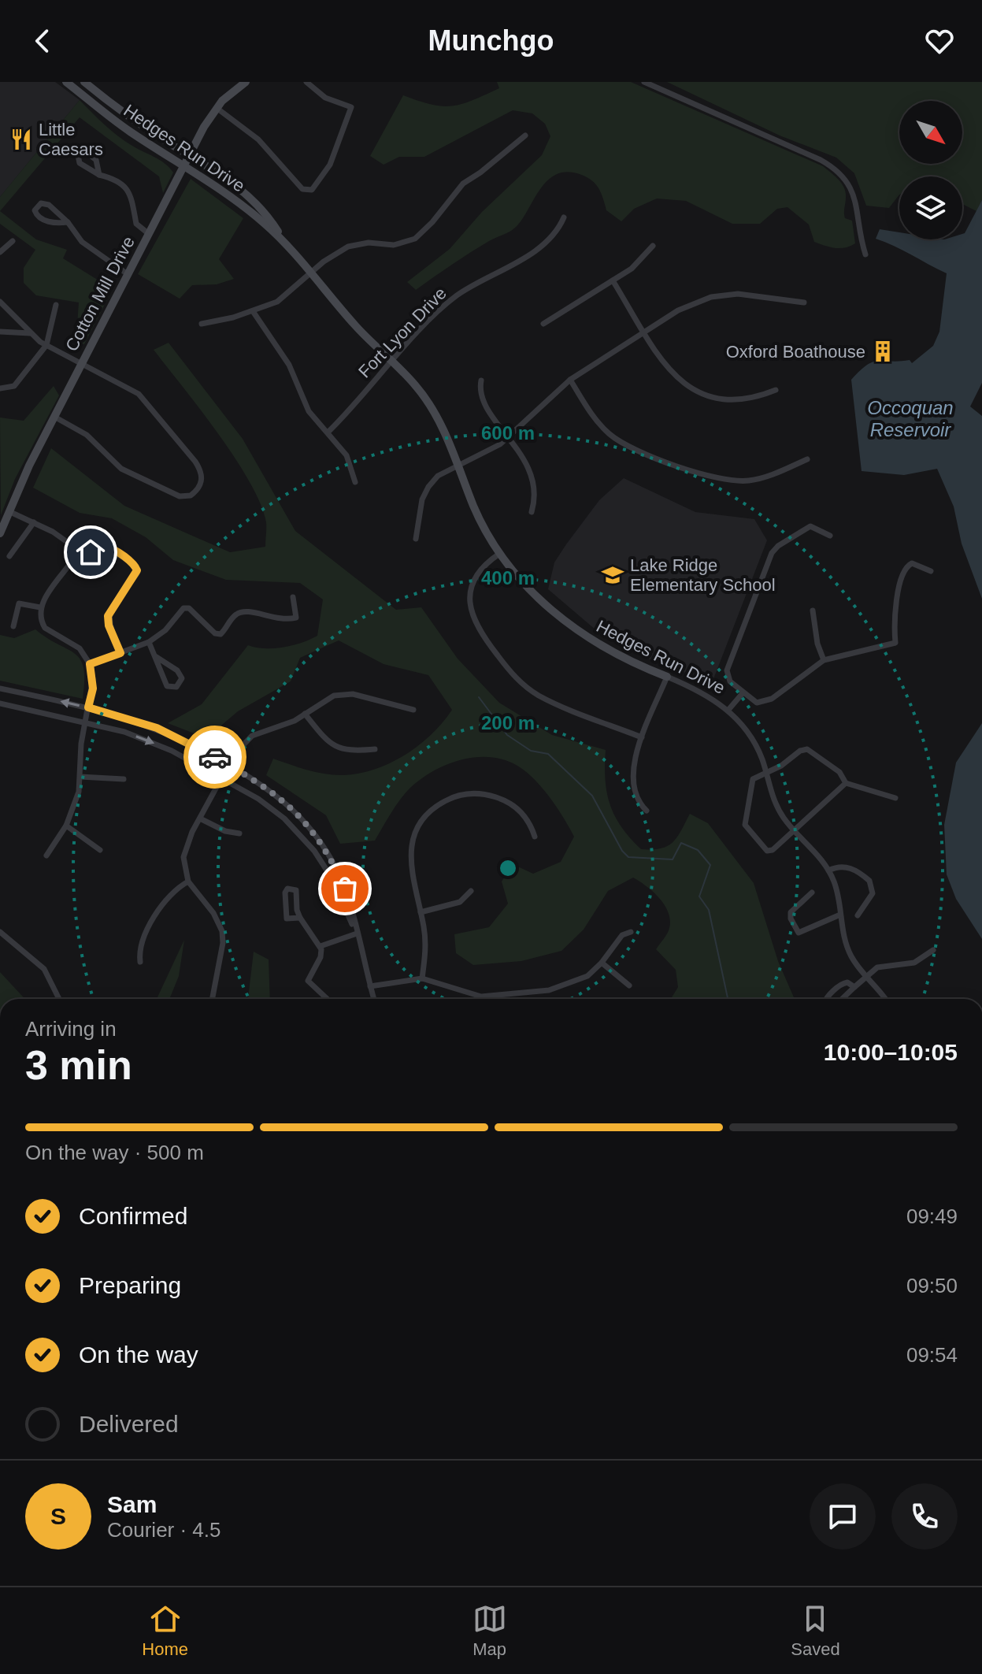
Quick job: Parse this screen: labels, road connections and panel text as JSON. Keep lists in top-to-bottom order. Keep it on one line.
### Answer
{"streets":{"street":["Hedges Run Drive","Cotton Mill Drive","Fort Lyon Drive"]},"crossings":[["Hedges Run Drive","Cotton Mill Drive"],["Hedges Run Drive","Fort Lyon Drive"]],"water":["Occoquan Reservoir"],"places":{"restaurant":["Little Caesars"],"building":["Oxford Boathouse"],"school or university":["Lake Ridge Elementary School"]},"north":"bottom right","page":{"header":"Munchgo","heading":["3 min","Arriving in","10:00–10:05"],"panel":["Sam","Courier · 4.5"],"bar":"On the way · 500 m","list":[["Confirmed","09:49"],["Preparing","09:50"],["On the way","09:54"],"Delivered"],"round":"S","tabs":["Home","Map","Saved"]},"rings":["600 m","400 m","200 m"]}
